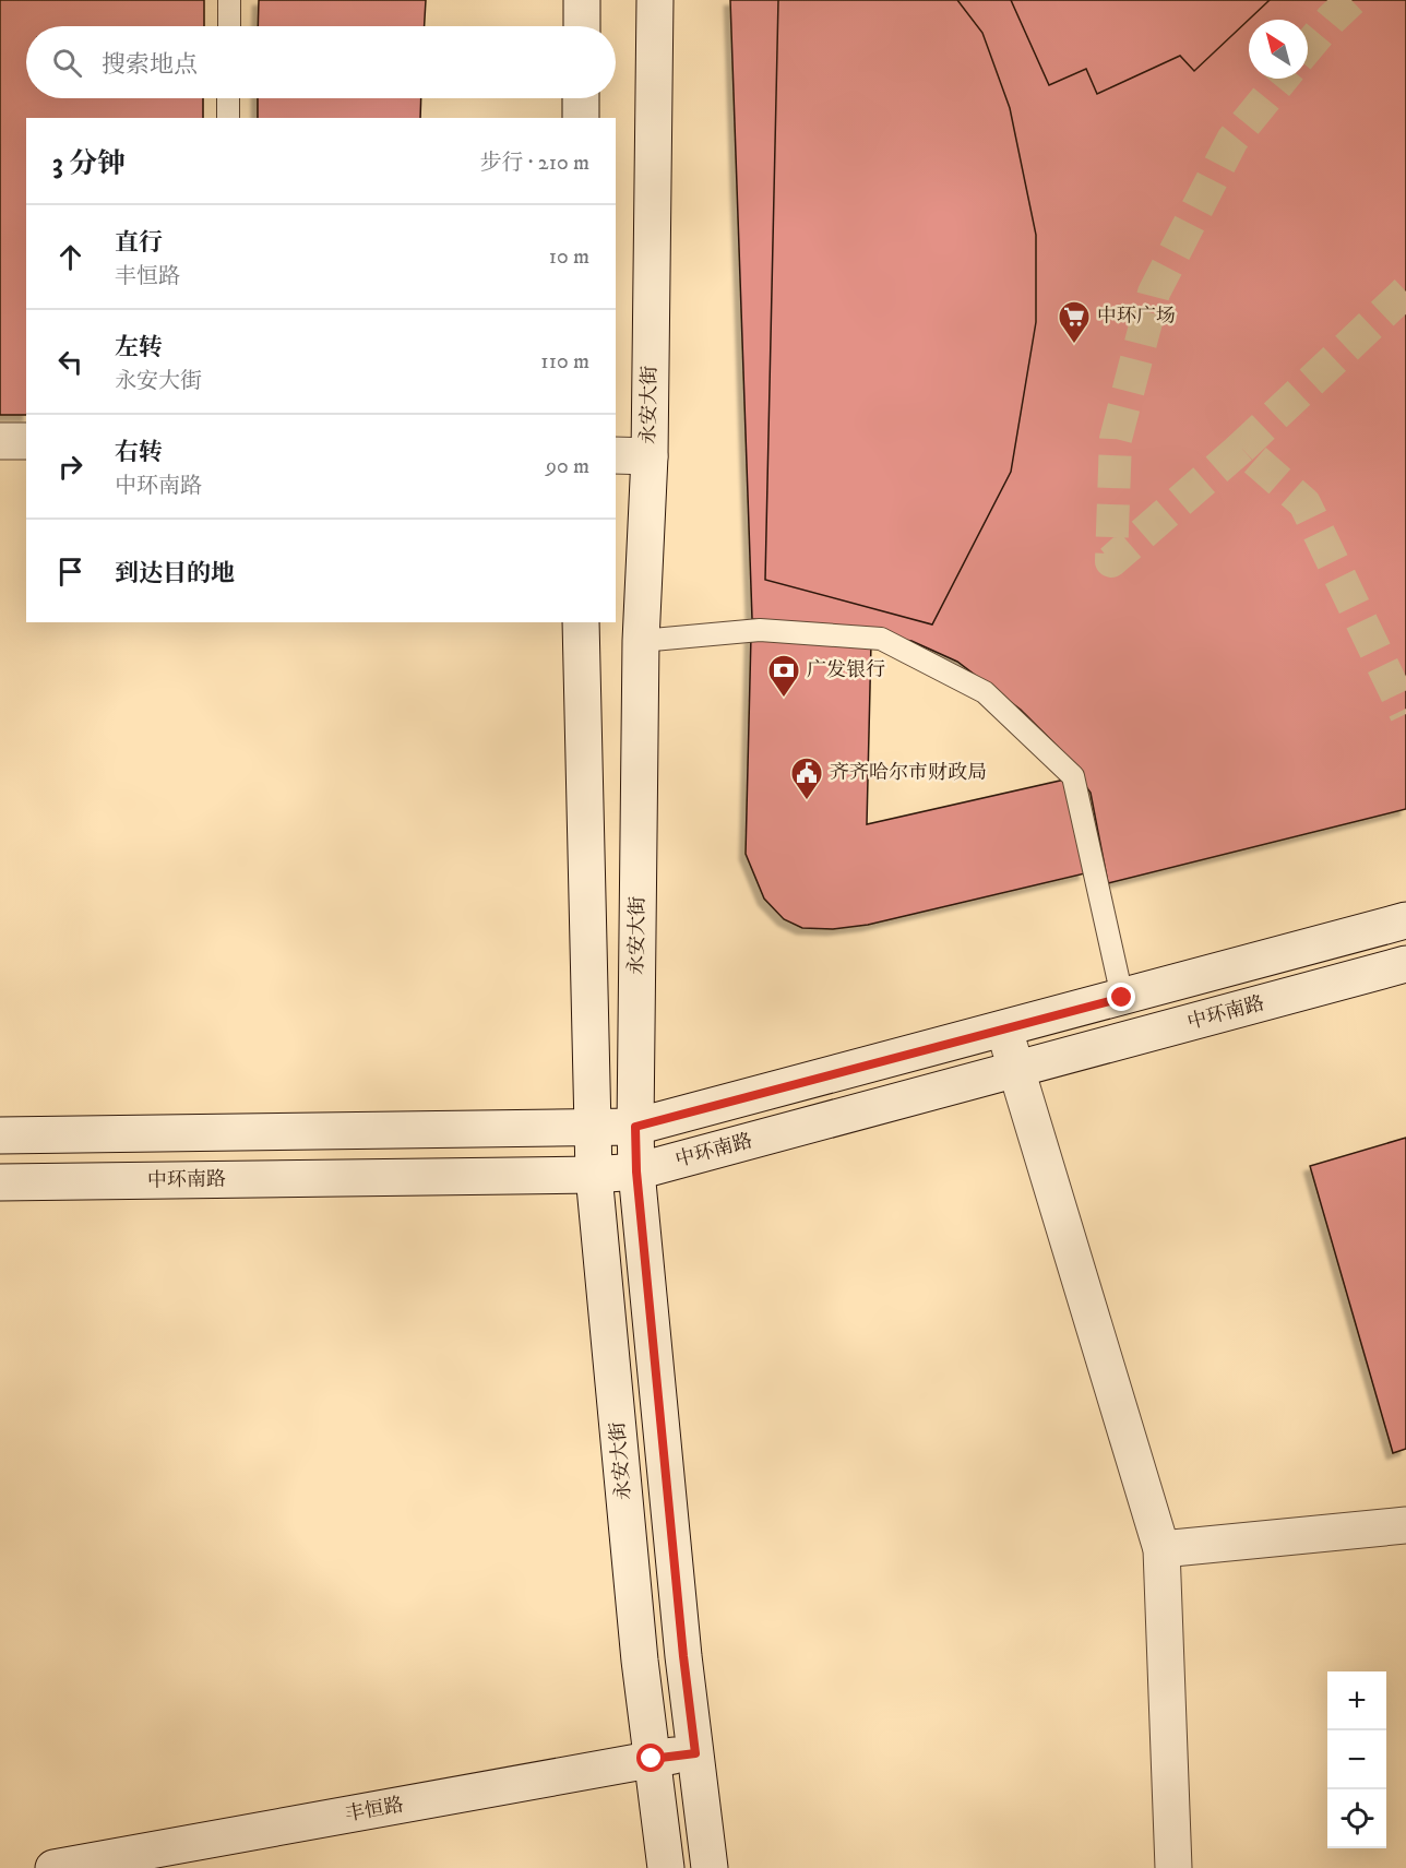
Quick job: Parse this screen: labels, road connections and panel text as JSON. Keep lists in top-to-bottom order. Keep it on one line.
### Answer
{"streets":{"main road":["永安大街","中环南路","丰恒路"]},"crossings":[["永安大街","中环南路"],["永安大街","丰恒路"]],"places":{"supermarket":["中环广场"],"bank":["广发银行"],"public building":["齐齐哈尔市财政局"]},"north":"top left","page":{"search":"搜索地点","heading":["3 分钟","步行 · 210 m"],"list":[["直行","丰恒路","10 m"],["左转","永安大街","110 m"],["右转","中环南路","90 m"],"到达目的地"],"map_buttons":["+","−"]}}
